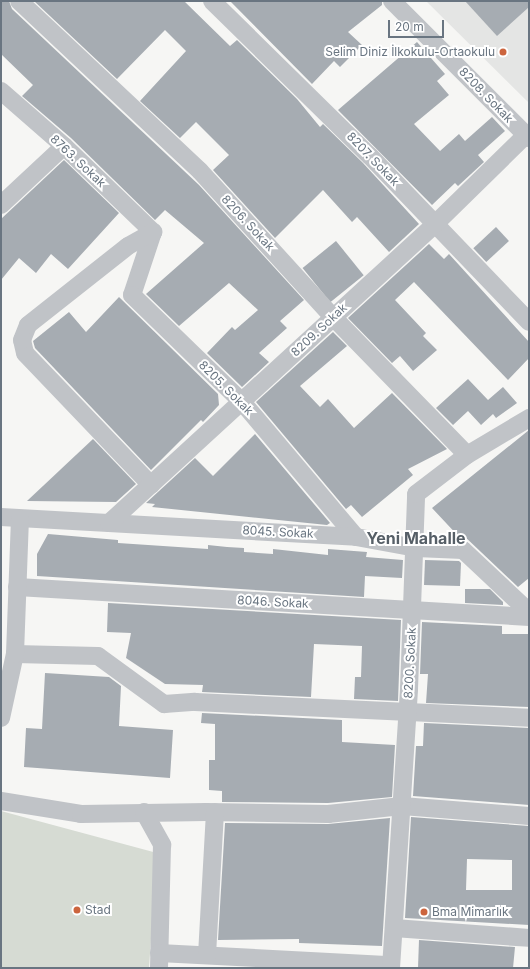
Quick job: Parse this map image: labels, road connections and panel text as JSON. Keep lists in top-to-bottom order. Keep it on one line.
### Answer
{"streets":{"street":["8208. Sokak","8207. Sokak","8763. Sokak","8206. Sokak","8209. Sokak","8205. Sokak","8045. Sokak","8046. Sokak","8200. Sokak"]},"crossings":[["8208. Sokak","8209. Sokak"],["8207. Sokak","8209. Sokak"],["8763. Sokak","8205. Sokak"],["8206. Sokak","8209. Sokak"],["8206. Sokak","8200. Sokak"],["8209. Sokak","8205. Sokak"],["8209. Sokak","8045. Sokak"],["8205. Sokak","8045. Sokak"],["8045. Sokak","8200. Sokak"],["8046. Sokak","8200. Sokak"]],"districts":["Yeni Mahalle"],"places":["Selim Diniz İlkokulu-Ortaokulu","Stad","Bma Mimarlık"],"scale_bar":"20 m"}
